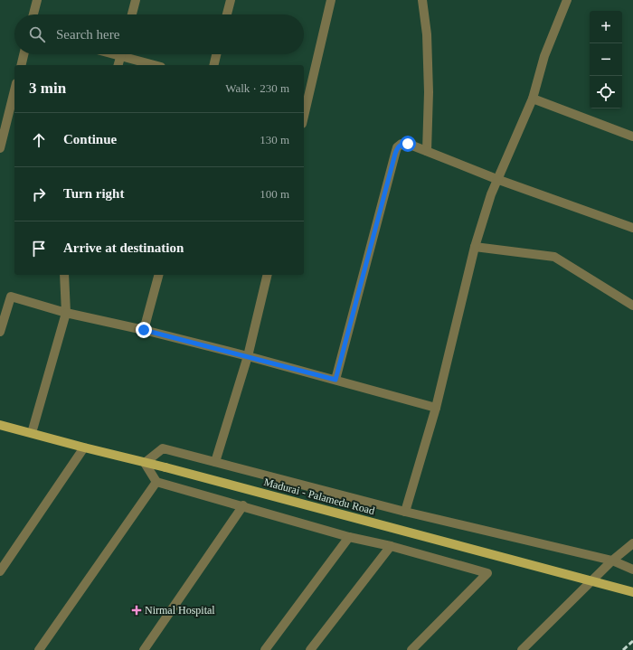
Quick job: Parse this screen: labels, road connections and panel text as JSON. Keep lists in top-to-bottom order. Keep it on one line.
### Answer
{"streets":{"main road":["Madurai - Palamedu Road"]},"places":{"health":["Nirmal Hospital"]},"page":{"map_buttons":["+","−"],"search":"Search here","heading":["3 min","Walk · 230 m"],"list":[["Continue","130 m"],["Turn right","100 m"],"Arrive at destination"]}}
